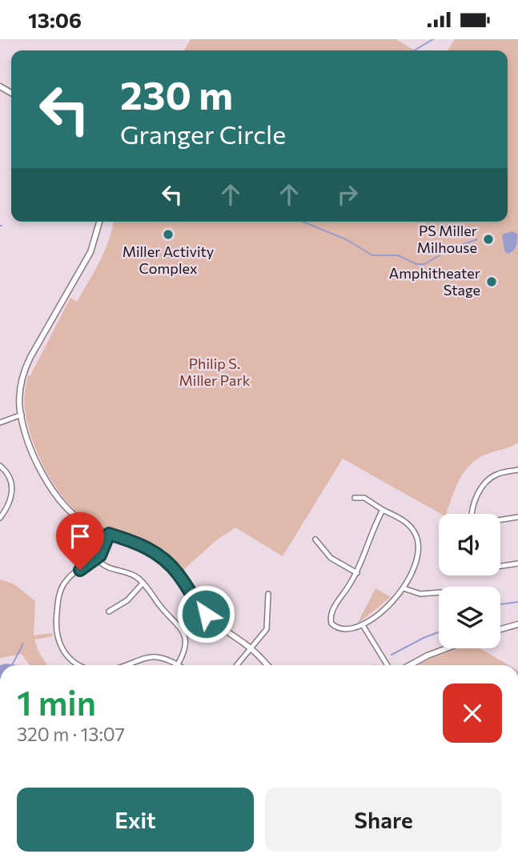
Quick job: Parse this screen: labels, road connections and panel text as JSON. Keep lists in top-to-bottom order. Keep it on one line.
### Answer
{"parks":["Philip S. Miller Park"],"places":["Miller Activity Complex","PS Miller Milhouse","Amphitheater Stage"],"page":{"status":"13:06","turn":["230 m","Granger Circle"],"heading":["1 min","320 m · 13:07"],"buttons":["Exit","Share"]}}
